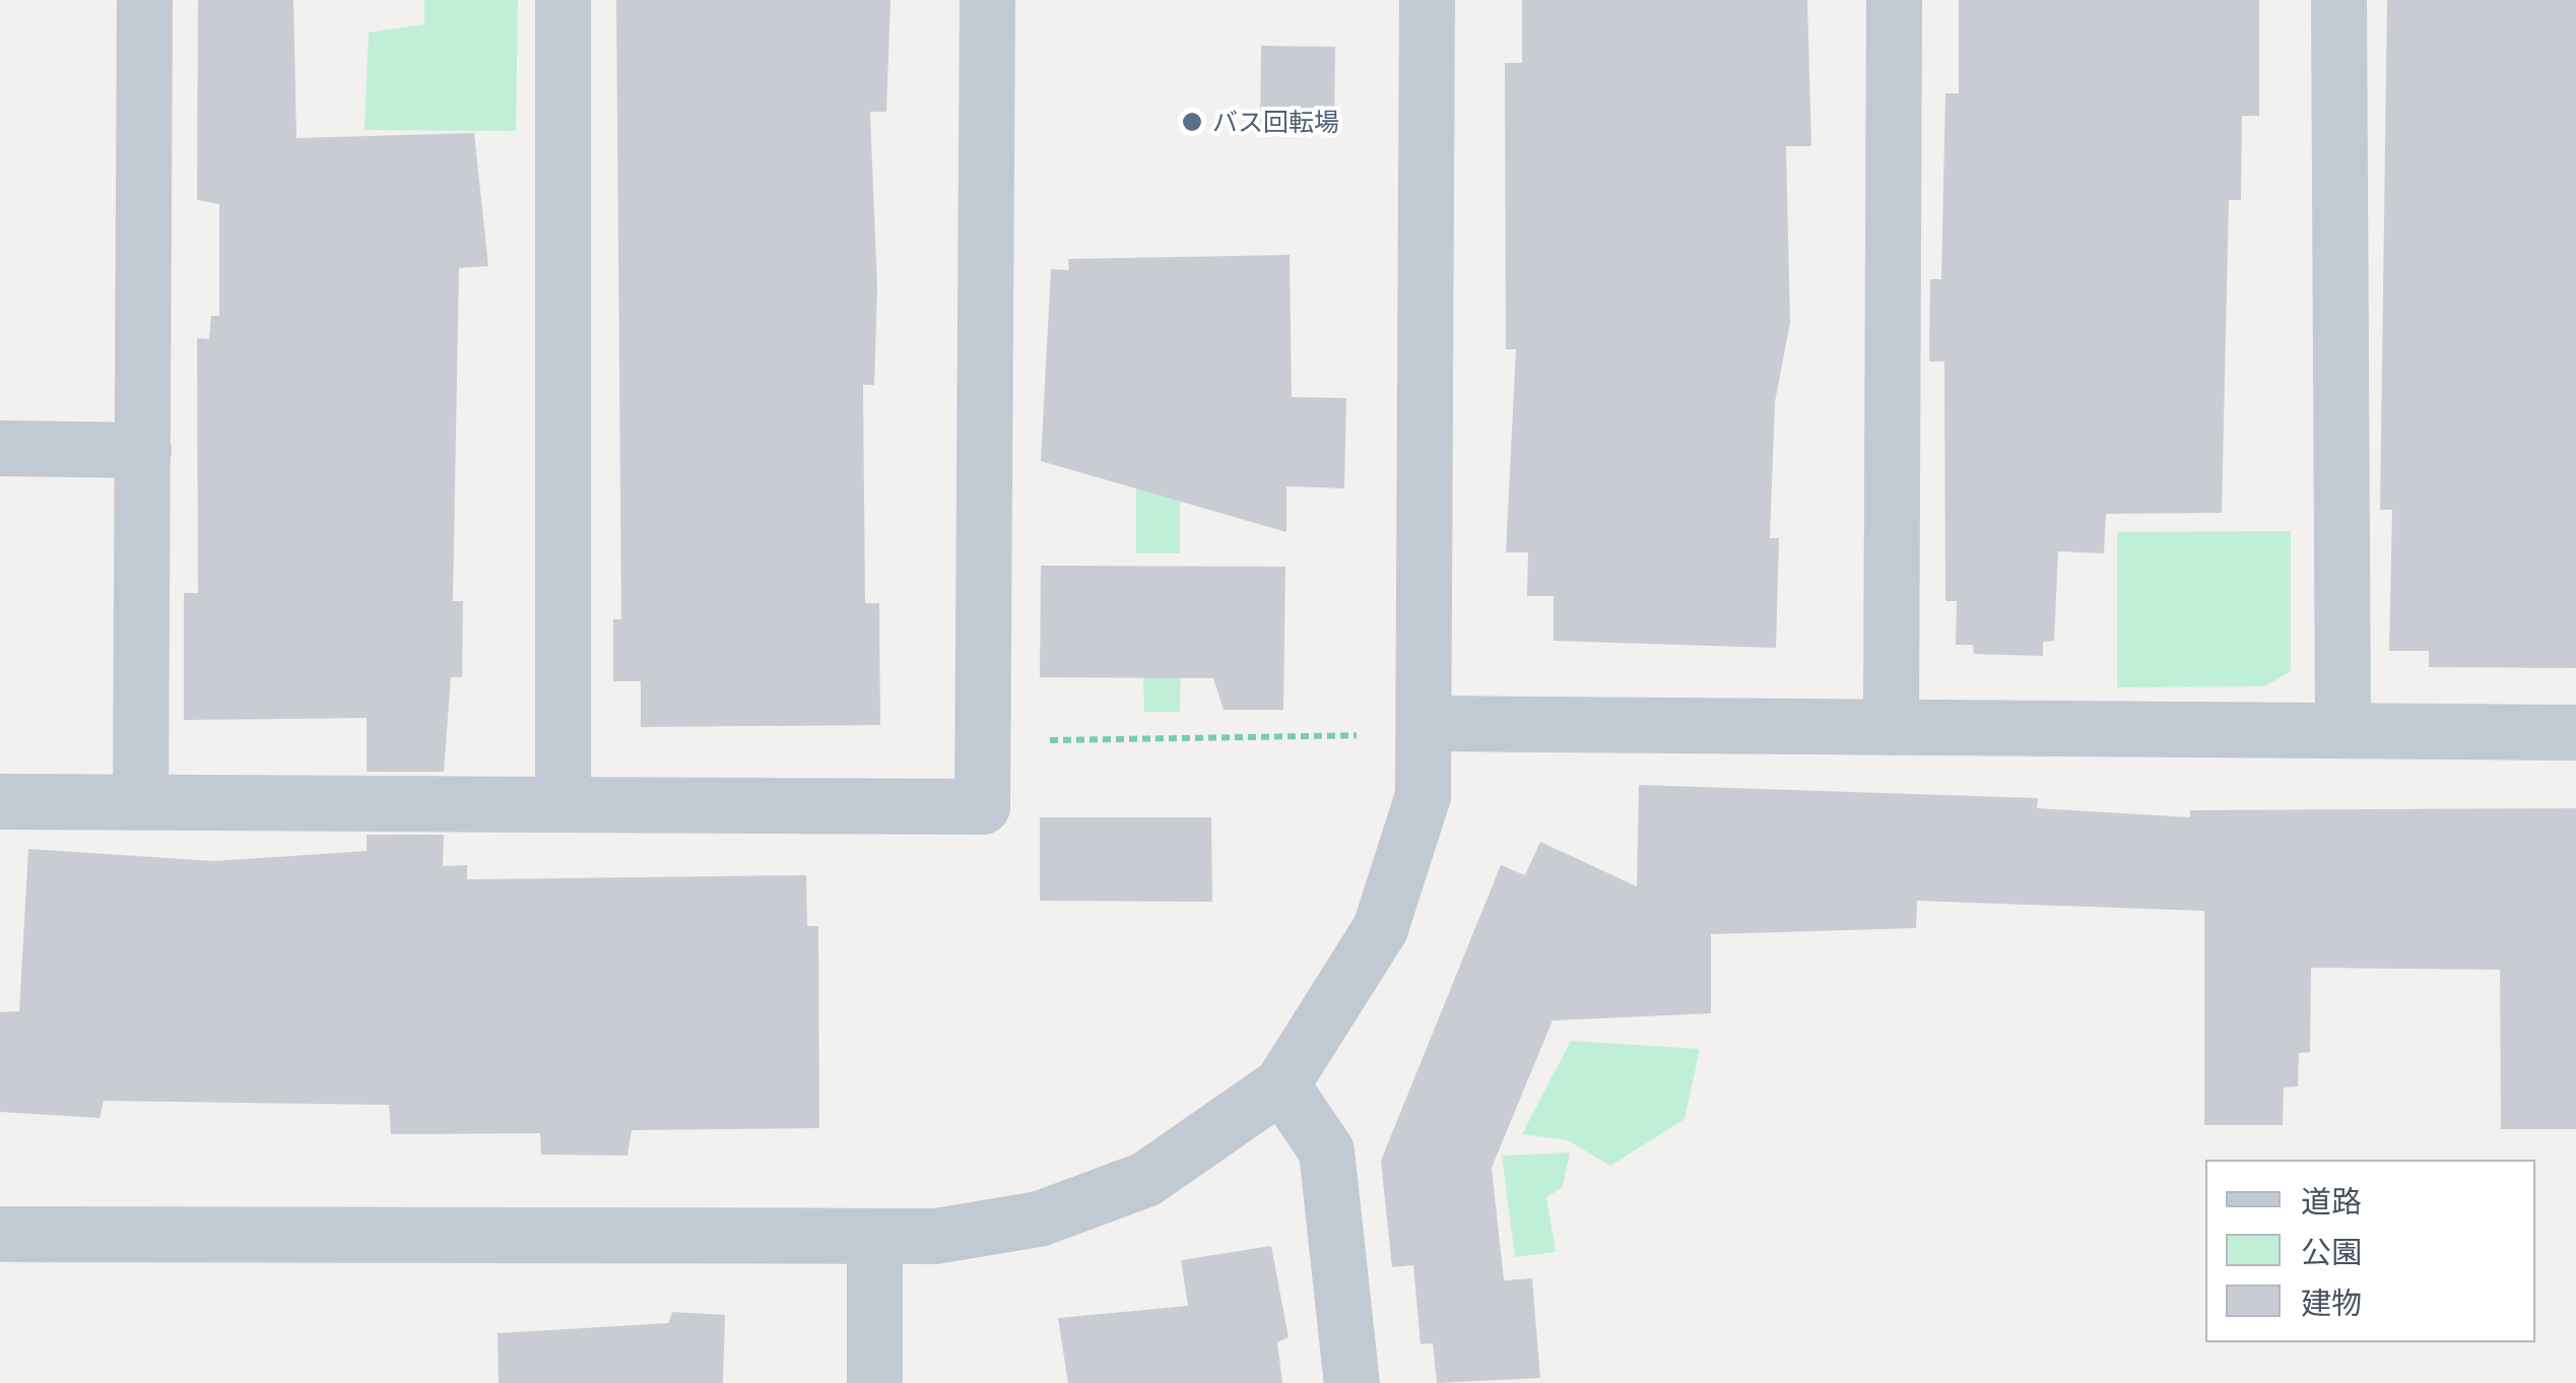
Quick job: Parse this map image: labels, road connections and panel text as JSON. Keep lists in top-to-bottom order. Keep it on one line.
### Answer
{"places":["バス回転場"],"legend":["道路","公園","建物"]}
